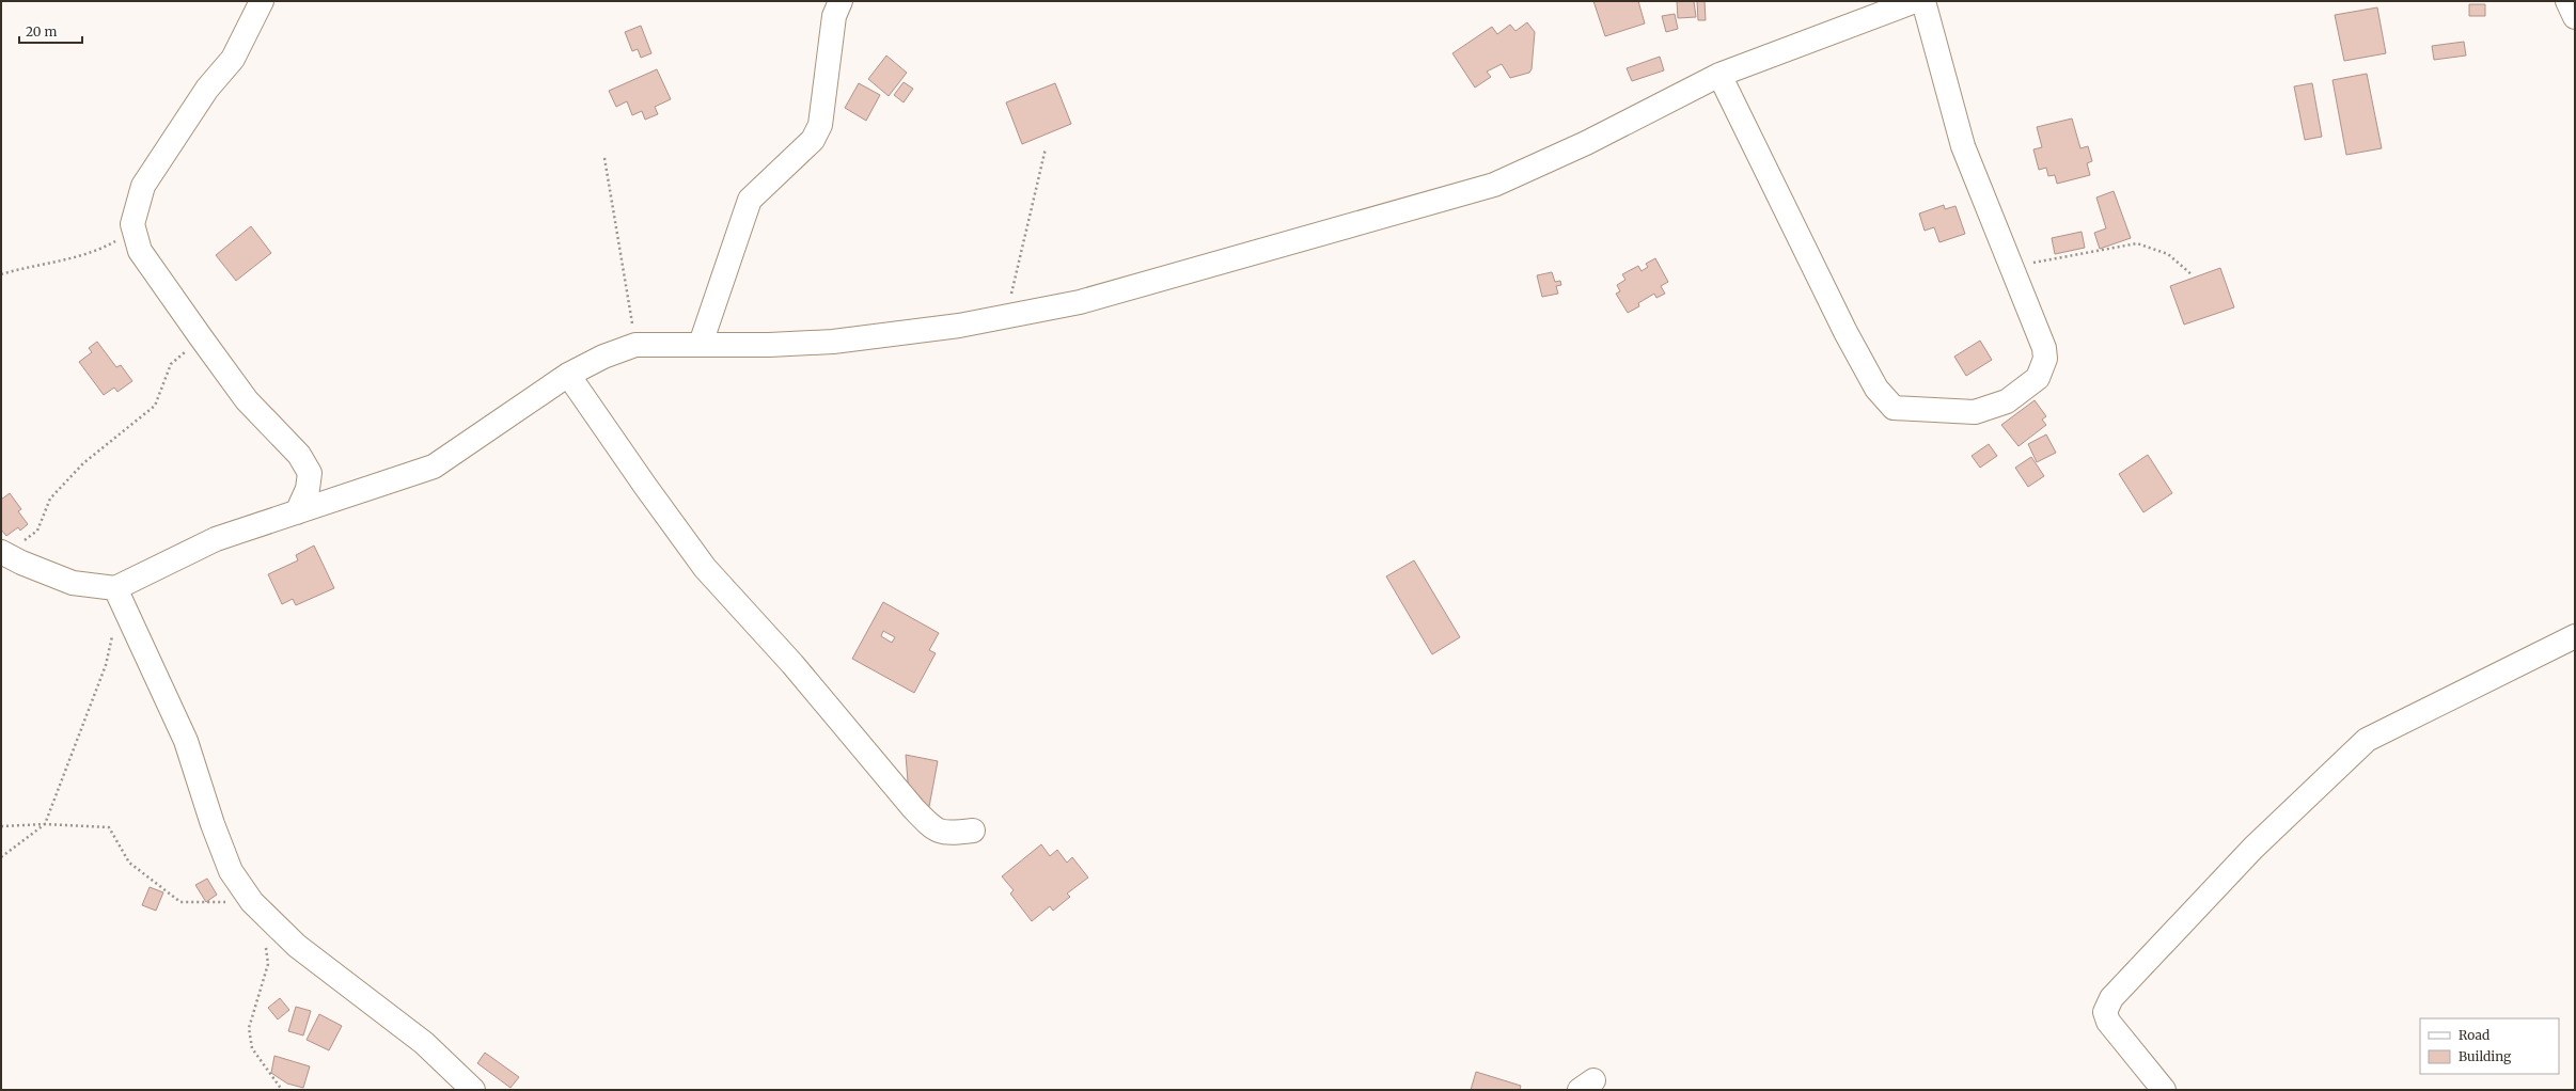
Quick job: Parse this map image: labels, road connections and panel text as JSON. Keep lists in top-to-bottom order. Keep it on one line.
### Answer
{"legend":["Road","Building"],"scale_bar":"20 m"}
